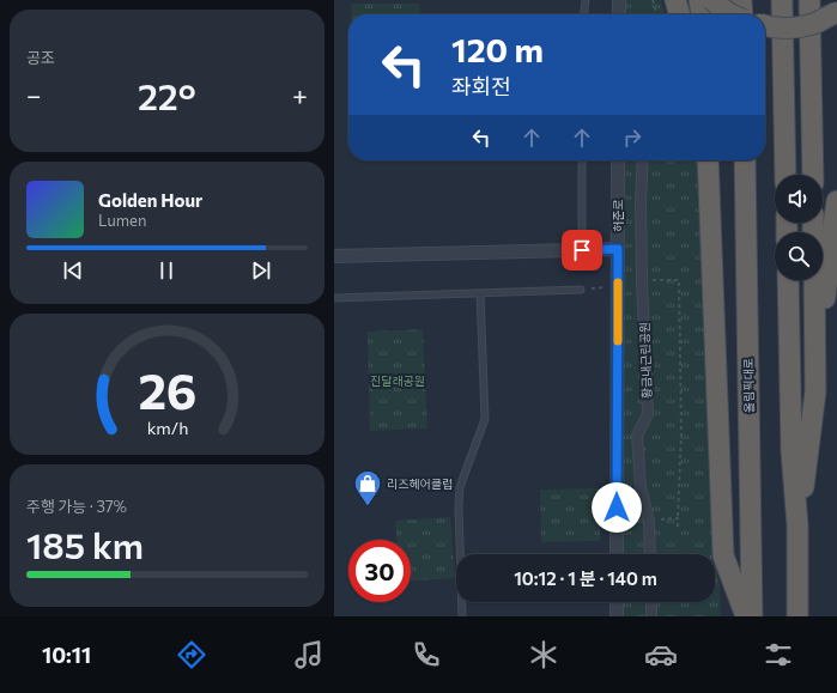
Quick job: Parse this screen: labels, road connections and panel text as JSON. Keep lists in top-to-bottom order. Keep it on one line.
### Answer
{"streets":{"highway":["올림픽대로"],"street":["허준로","황금내근린공원"]},"parks":["진달래공원"],"places":{"shop":["리즈헤어클럽"]},"page":{"tile":["공조",["주행 가능 · 37%","185 km"]],"turn":["120 m","좌회전"],"heat":["−","22°","+"],"song":["Golden Hour","Lumen"],"limit":"30","trip":"10:12 · 1 분 · 140 m","tabs":"10:11","gauge":["26","km/h"]}}
